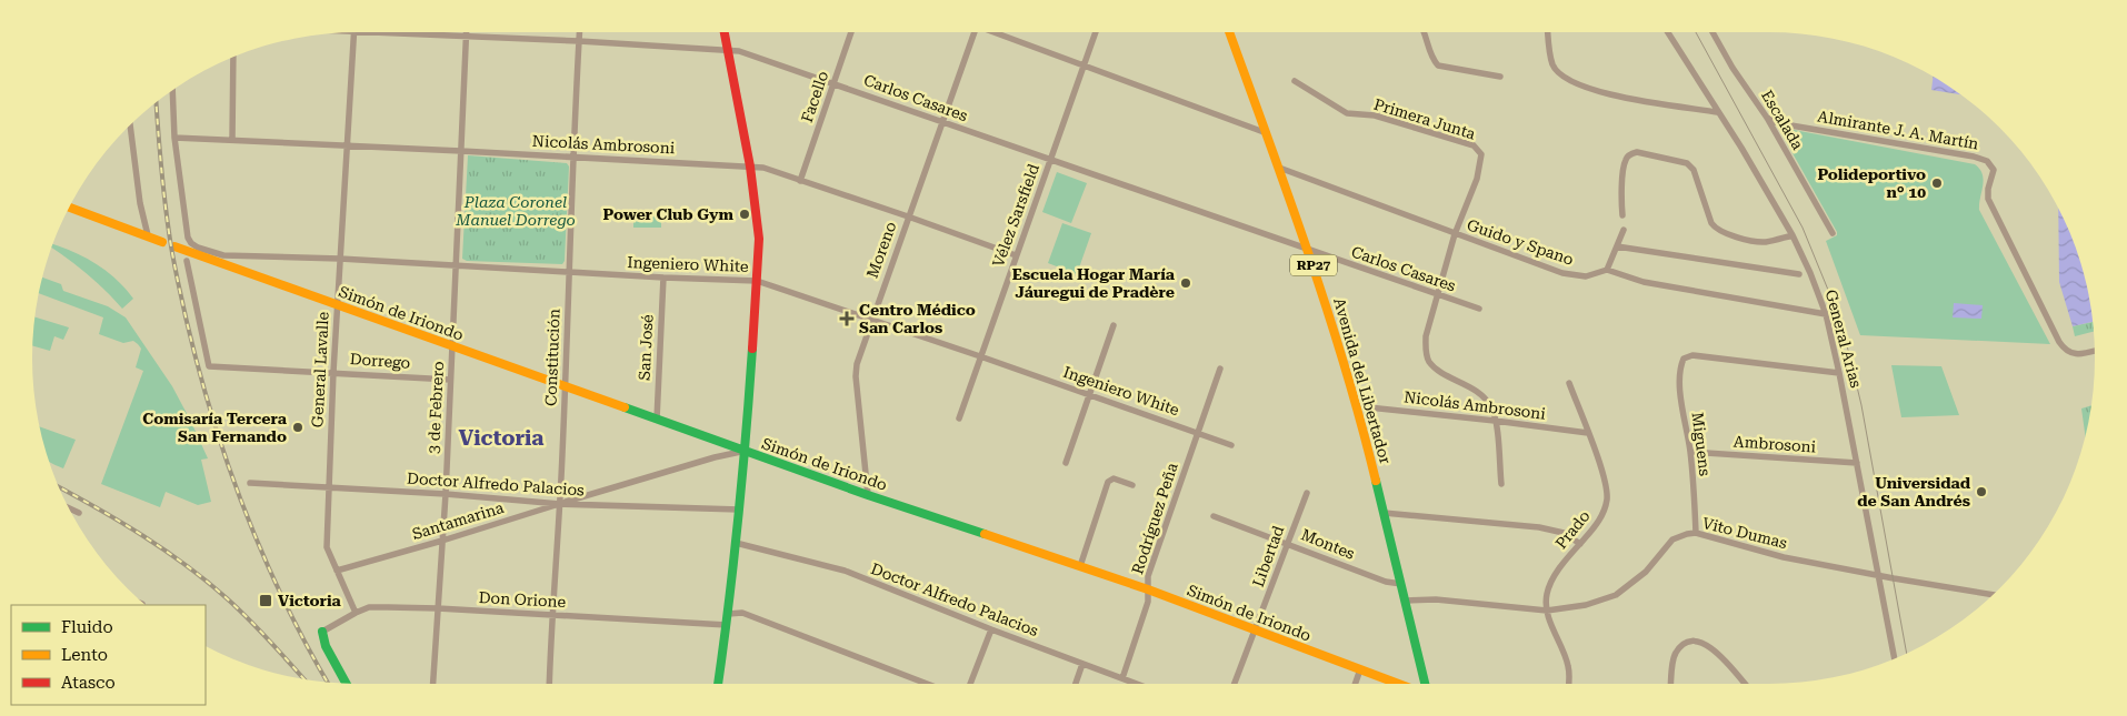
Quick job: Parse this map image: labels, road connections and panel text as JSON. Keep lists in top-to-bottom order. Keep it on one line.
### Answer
{"streets":{"street":["Facello","Carlos Casares","Primera Junta","Escalada","Almirante J. A. Martín","Nicolás Ambrosoni","Vélez Sarsfield","Guido y Spano","Moreno","Ingeniero White","RP27","Simón de Iriondo","General Arias","San José","Constitución","Dorrego","General Lavalle","Avenida del Libertador","3 de Febrero","Miguens","Ambrosoni","Doctor Alfredo Palacios","Rodríguez Peña","Santamarina","Prado","Vito Dumas","Montes","Libertad","Don Orione"]},"crossings":[["Facello","Carlos Casares"],["Facello","Nicolás Ambrosoni"],["Carlos Casares","Primera Junta"],["Carlos Casares","Vélez Sarsfield"],["Carlos Casares","Moreno"],["Carlos Casares","Constitución"],["Carlos Casares","Avenida del Libertador"],["Carlos Casares","3 de Febrero"],["Primera Junta","Nicolás Ambrosoni"],["Primera Junta","Guido y Spano"],["Escalada","Almirante J. A. Martín"],["Nicolás Ambrosoni","Vélez Sarsfield"],["Nicolás Ambrosoni","Moreno"],["Nicolás Ambrosoni","Simón de Iriondo"],["Nicolás Ambrosoni","Constitución"],["Nicolás Ambrosoni","General Lavalle"],["Nicolás Ambrosoni","Avenida del Libertador"],["Nicolás Ambrosoni","3 de Febrero"],["Nicolás Ambrosoni","Prado"],["Vélez Sarsfield","Ingeniero White"],["Guido y Spano","Avenida del Libertador"],["Moreno","Ingeniero White"],["Moreno","Simón de Iriondo"],["Ingeniero White","Simón de Iriondo"],["Ingeniero White","San José"],["Ingeniero White","Constitución"],["Ingeniero White","General Lavalle"],["Ingeniero White","3 de Febrero"],["Ingeniero White","Rodríguez Peña"],["Simón de Iriondo","San José"],["Simón de Iriondo","Constitución"],["Simón de Iriondo","General Lavalle"],["Simón de Iriondo","3 de Febrero"],["Simón de Iriondo","Rodríguez Peña"],["Simón de Iriondo","Santamarina"],["Simón de Iriondo","Libertad"],["General Arias","Miguens"],["General Arias","Ambrosoni"],["General Arias","Vito Dumas"],["Constitución","Doctor Alfredo Palacios"],["Constitución","Santamarina"],["Constitución","Don Orione"],["Dorrego","General Lavalle"],["Dorrego","3 de Febrero"],["General Lavalle","Doctor Alfredo Palacios"],["General Lavalle","Santamarina"],["General Lavalle","Don Orione"],["Avenida del Libertador","Vito Dumas"],["Avenida del Libertador","Montes"],["3 de Febrero","Doctor Alfredo Palacios"],["3 de Febrero","Santamarina"],["3 de Febrero","Don Orione"],["Miguens","Ambrosoni"],["Miguens","Vito Dumas"],["Doctor Alfredo Palacios","Rodríguez Peña"],["Doctor Alfredo Palacios","Santamarina"],["Prado","Vito Dumas"],["Montes","Libertad"]],"districts":["Victoria"],"parks":["Plaza Coronel Manuel Dorrego"],"places":{"other":["Polideportivo n° 10","Power Club Gym","Escuela Hogar María Jáuregui de Pradère","Comisaría Tercera San Fernando","Universidad de San Andrés"],"health":["Centro Médico San Carlos"],"transit":["Victoria"]},"legend":["Fluido","Lento","Atasco"]}
